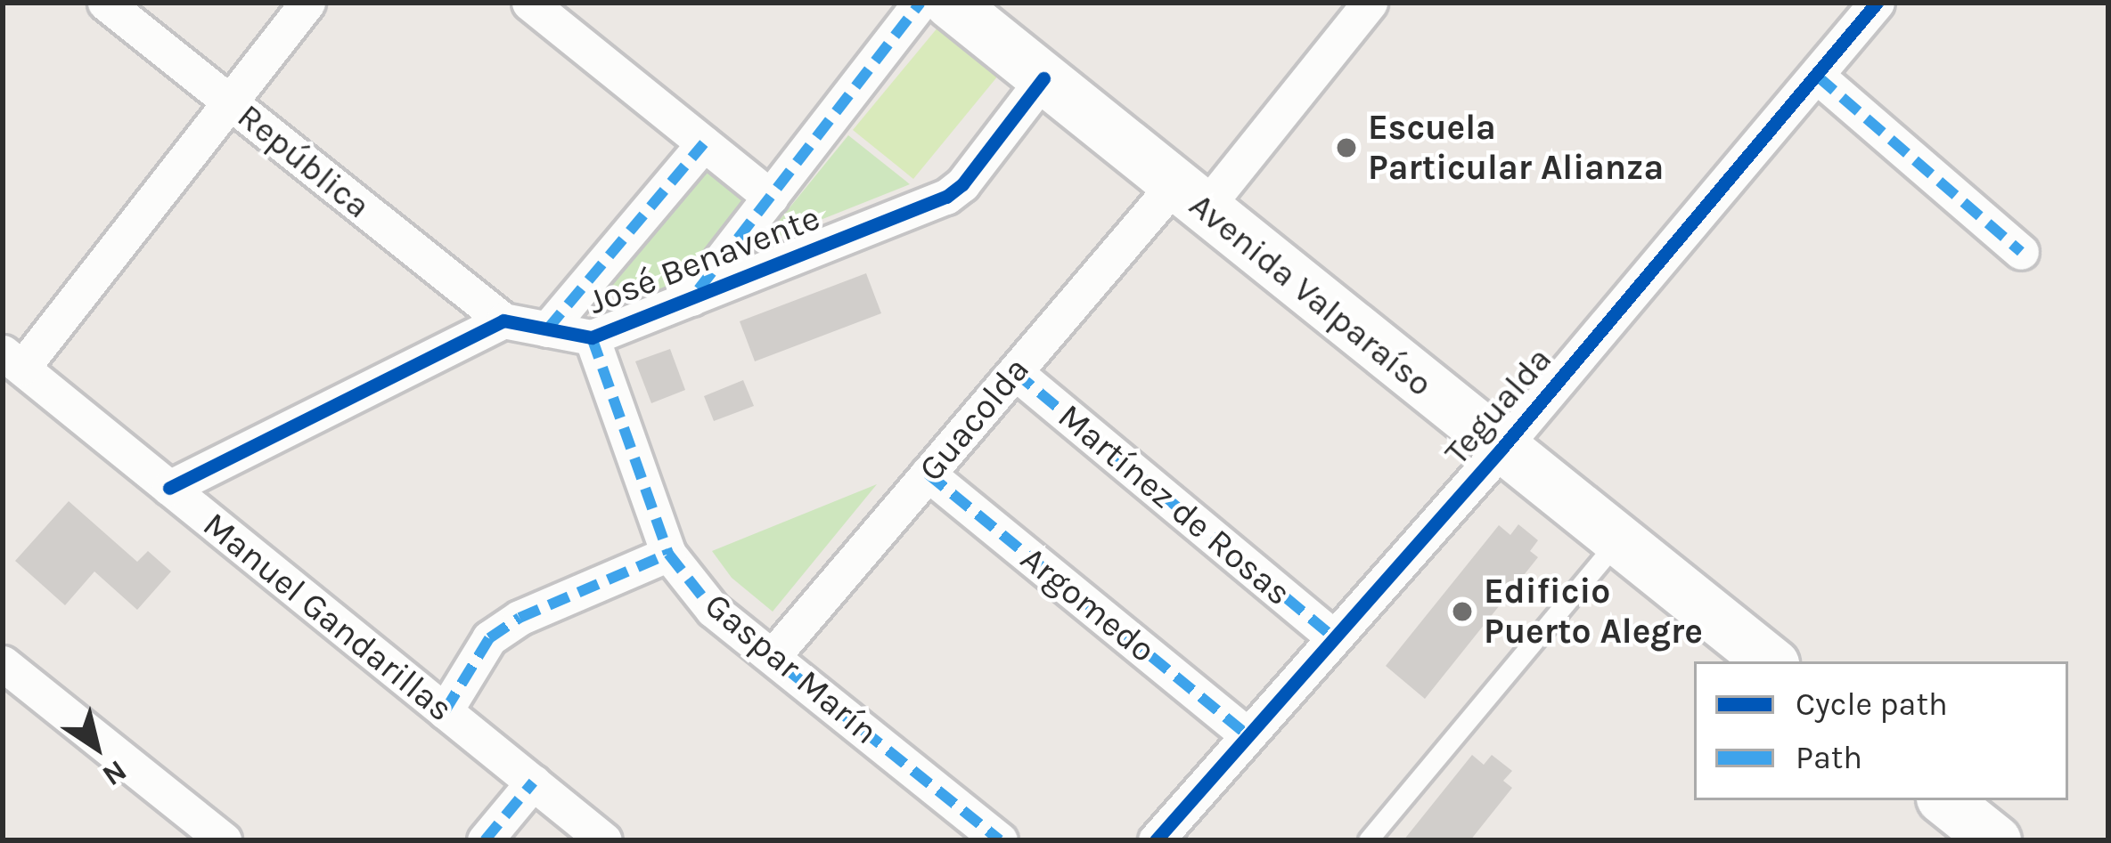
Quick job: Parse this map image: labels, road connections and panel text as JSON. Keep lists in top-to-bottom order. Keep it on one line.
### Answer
{"streets":{"main road":["Avenida Valparaíso"],"street":["República","José Benavente","Tegualda","Guacolda","Martínez de Rosas","Argomedo","Manuel Gandarillas","Gaspar Marín"]},"crossings":[["República","José Benavente"],["José Benavente","Avenida Valparaíso"],["José Benavente","Gaspar Marín"],["Avenida Valparaíso","Tegualda"],["Avenida Valparaíso","Guacolda"],["Tegualda","Martínez de Rosas"],["Tegualda","Argomedo"],["Guacolda","Martínez de Rosas"],["Guacolda","Argomedo"],["Guacolda","Gaspar Marín"]],"places":["Escuela Particular Alianza","Edificio Puerto Alegre"],"legend":["Cycle path","Path"],"north":"bottom right"}
